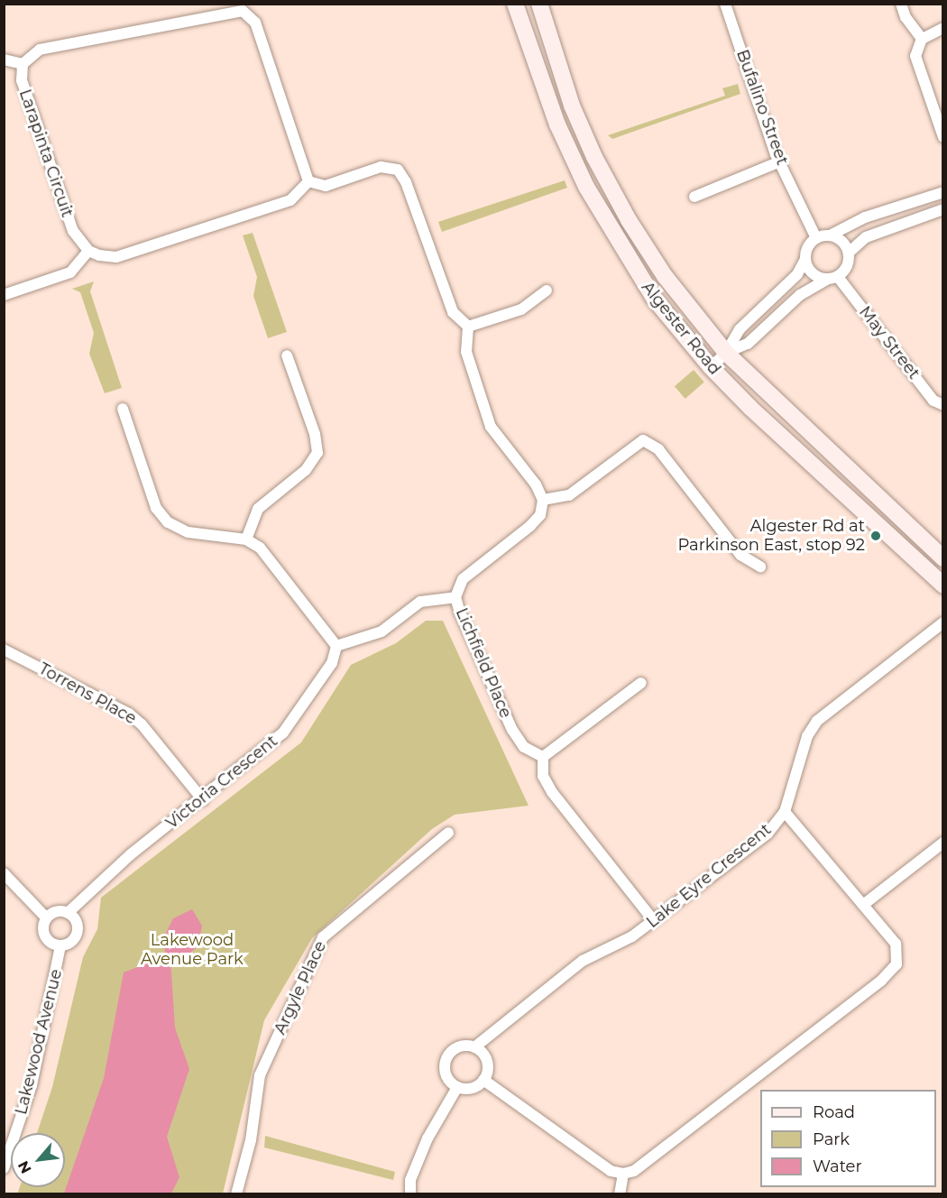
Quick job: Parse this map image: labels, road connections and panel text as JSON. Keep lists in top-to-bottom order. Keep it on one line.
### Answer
{"streets":{"main road":["Algester Road"],"street":["Bufalino Street","Larapinta Circuit","May Street","Lichfield Place","Torrens Place","Victoria Crescent","Lake Eyre Crescent","Argyle Place","Lakewood Avenue"]},"crossings":[["Bufalino Street","May Street"],["Torrens Place","Victoria Crescent"],["Victoria Crescent","Lakewood Avenue"]],"parks":["Lakewood Avenue Park"],"places":["Algester Rd at Parkinson East, stop 92"],"legend":["Road","Park","Water"],"north":"bottom left"}
